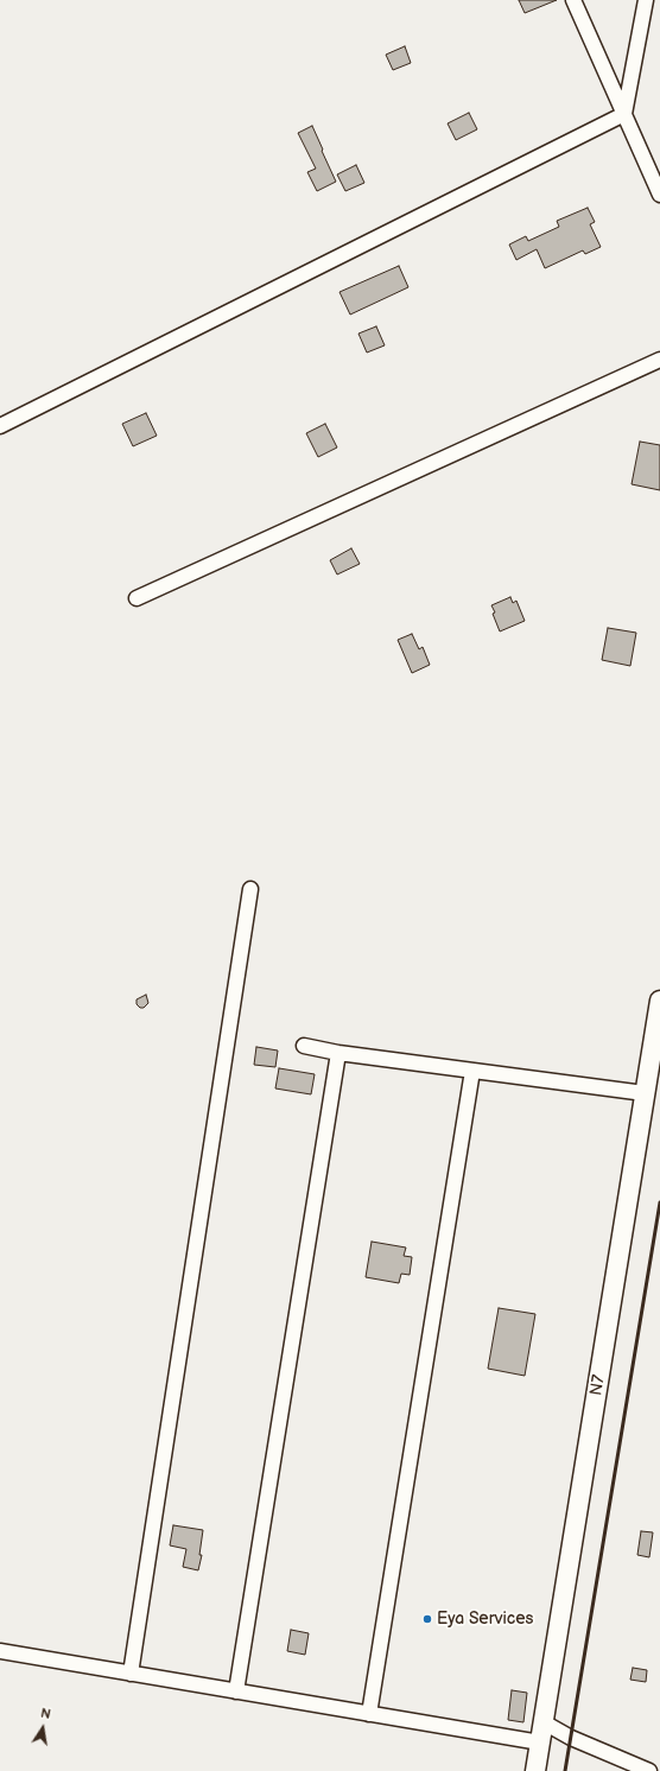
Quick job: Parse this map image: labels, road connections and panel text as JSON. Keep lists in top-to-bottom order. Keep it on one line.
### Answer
{"streets":{"main road":["N7"]},"places":["Eya Services"],"north":"top"}
